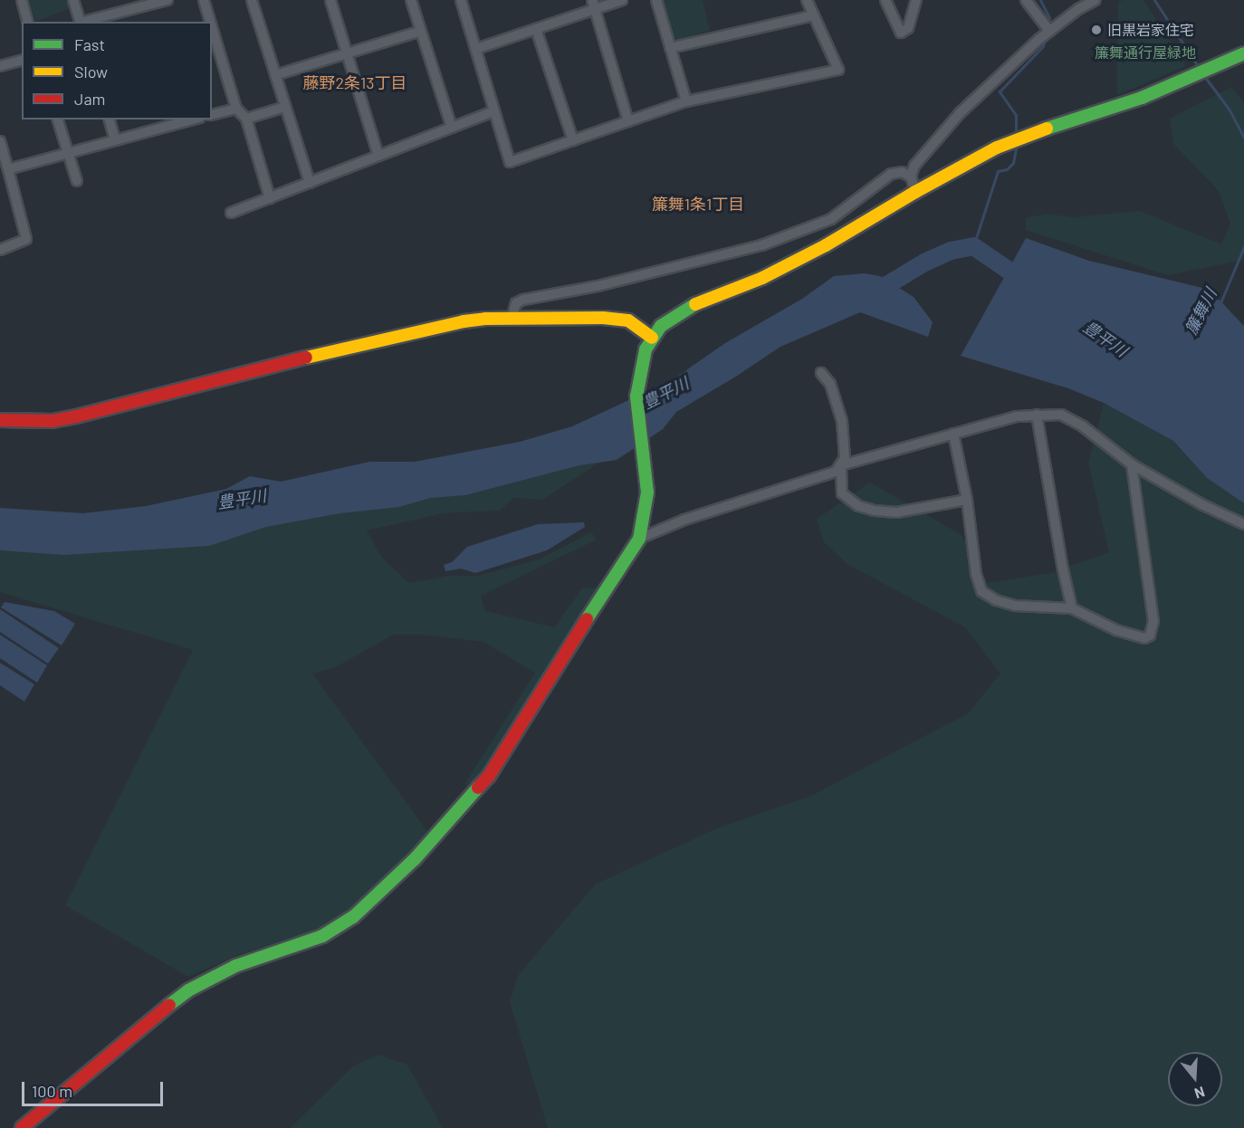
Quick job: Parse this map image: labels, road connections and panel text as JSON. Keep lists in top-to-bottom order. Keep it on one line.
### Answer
{"districts":["藤野2条13丁目","簾舞1条1丁目"],"water":["簾舞川","豊平川"],"parks":["簾舞通行屋緑地"],"places":["旧黒岩家住宅"],"legend":["Fast","Slow","Jam"],"scale_bar":"100 m","north":"bottom"}
